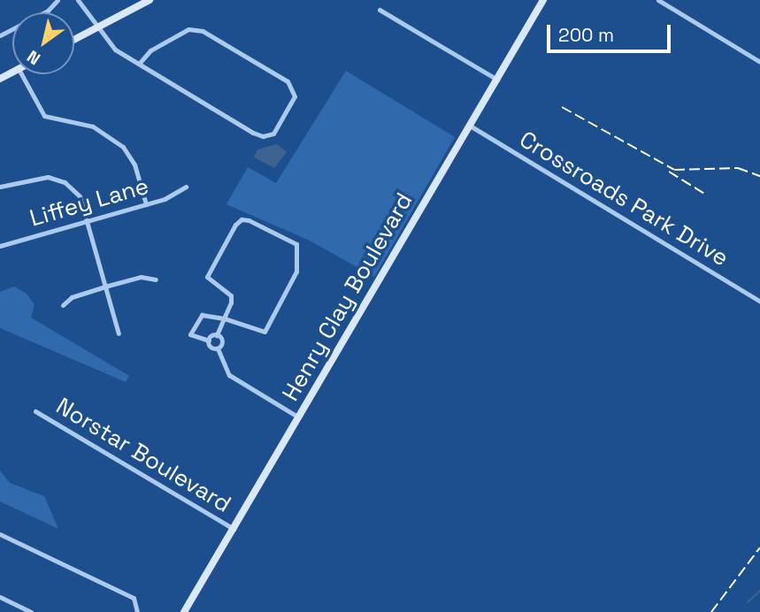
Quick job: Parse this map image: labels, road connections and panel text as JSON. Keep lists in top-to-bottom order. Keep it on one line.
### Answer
{"streets":{"main road":["Henry Clay Boulevard"],"street":["Crossroads Park Drive","Liffey Lane","Norstar Boulevard"]},"crossings":[["Crossroads Park Drive","Henry Clay Boulevard"],["Henry Clay Boulevard","Norstar Boulevard"]],"scale_bar":"200 m","north":"bottom left"}
